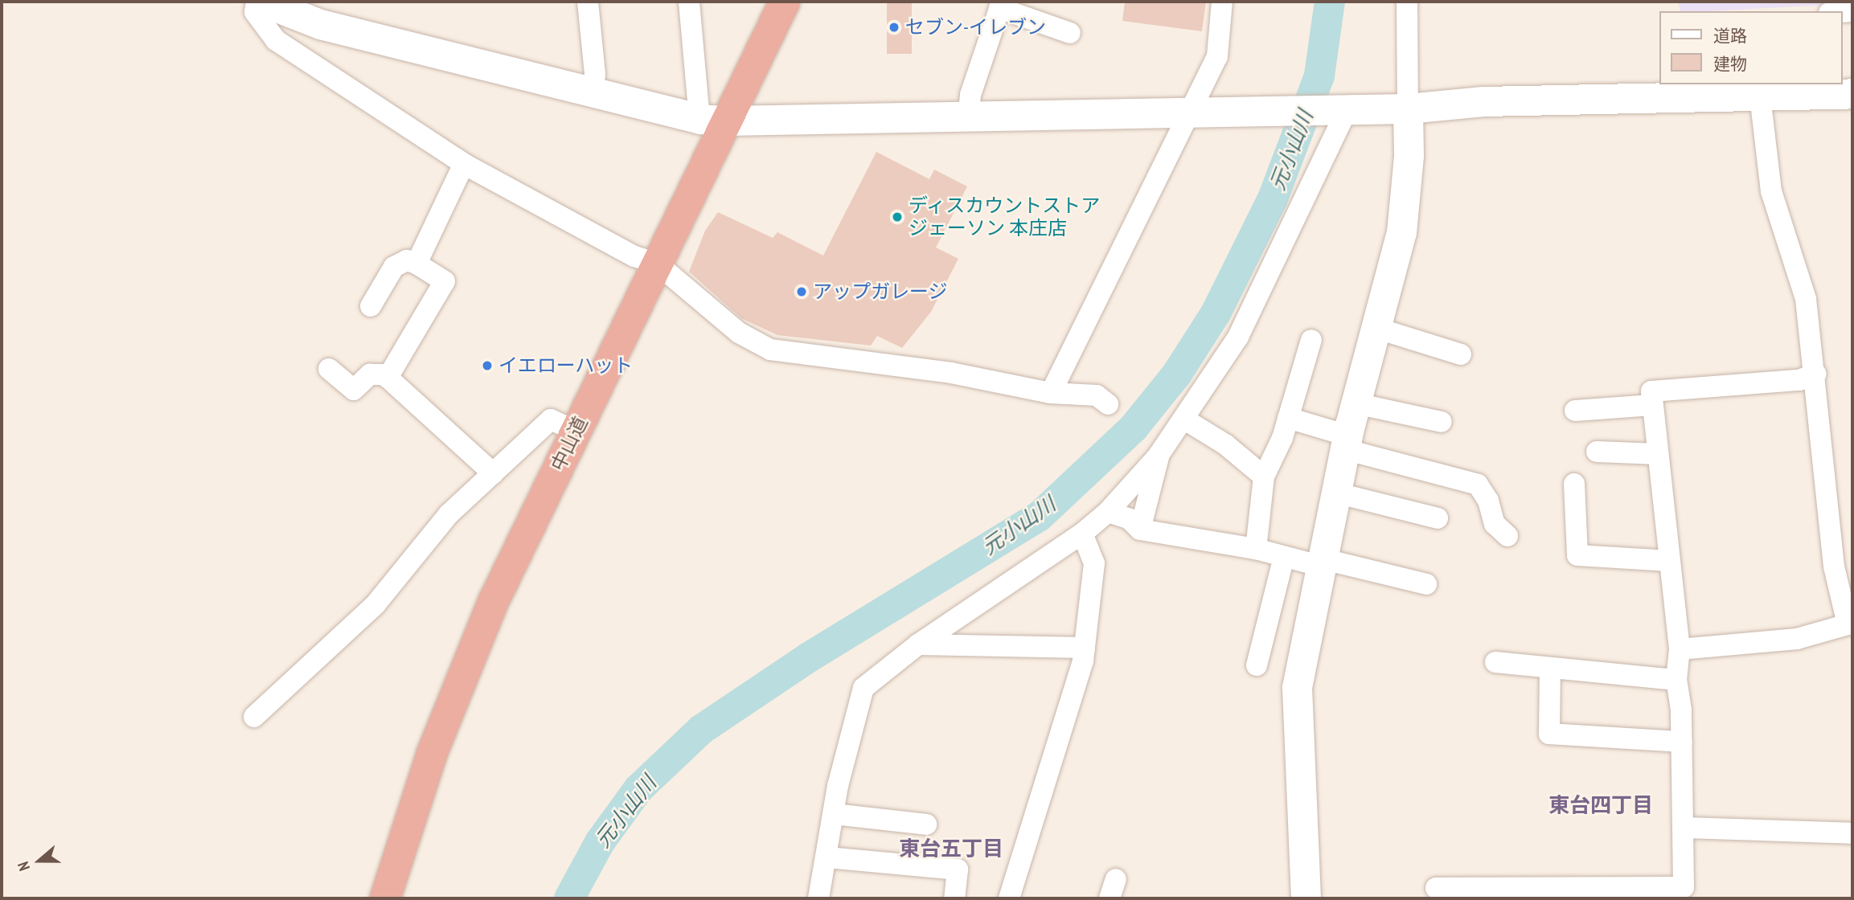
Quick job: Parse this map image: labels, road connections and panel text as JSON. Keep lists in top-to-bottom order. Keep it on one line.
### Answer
{"streets":{"highway":["中山道"]},"districts":["東台四丁目","東台五丁目"],"water":["元小山川"],"places":["セブン-イレブン","ディスカウントストア ジェーソン 本庄店","アップガレージ","イエローハット"],"legend":["道路","建物"],"north":"left"}
